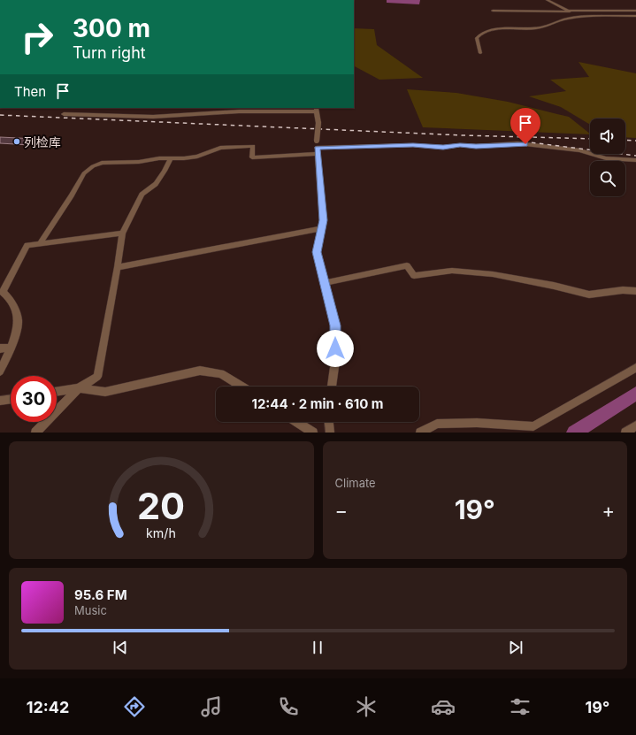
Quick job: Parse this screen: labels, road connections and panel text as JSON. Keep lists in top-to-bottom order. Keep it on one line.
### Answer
{"places":["列检库"],"page":{"turn":["300 m","Turn right"],"then":"Then","limit":"30","trip":"12:44 · 2 min · 610 m","tile":"Climate","heat":["−","19°","+"],"song":["95.6 FM","Music"],"tabs":["12:42","19°"],"gauge":["20","km/h"]}}
